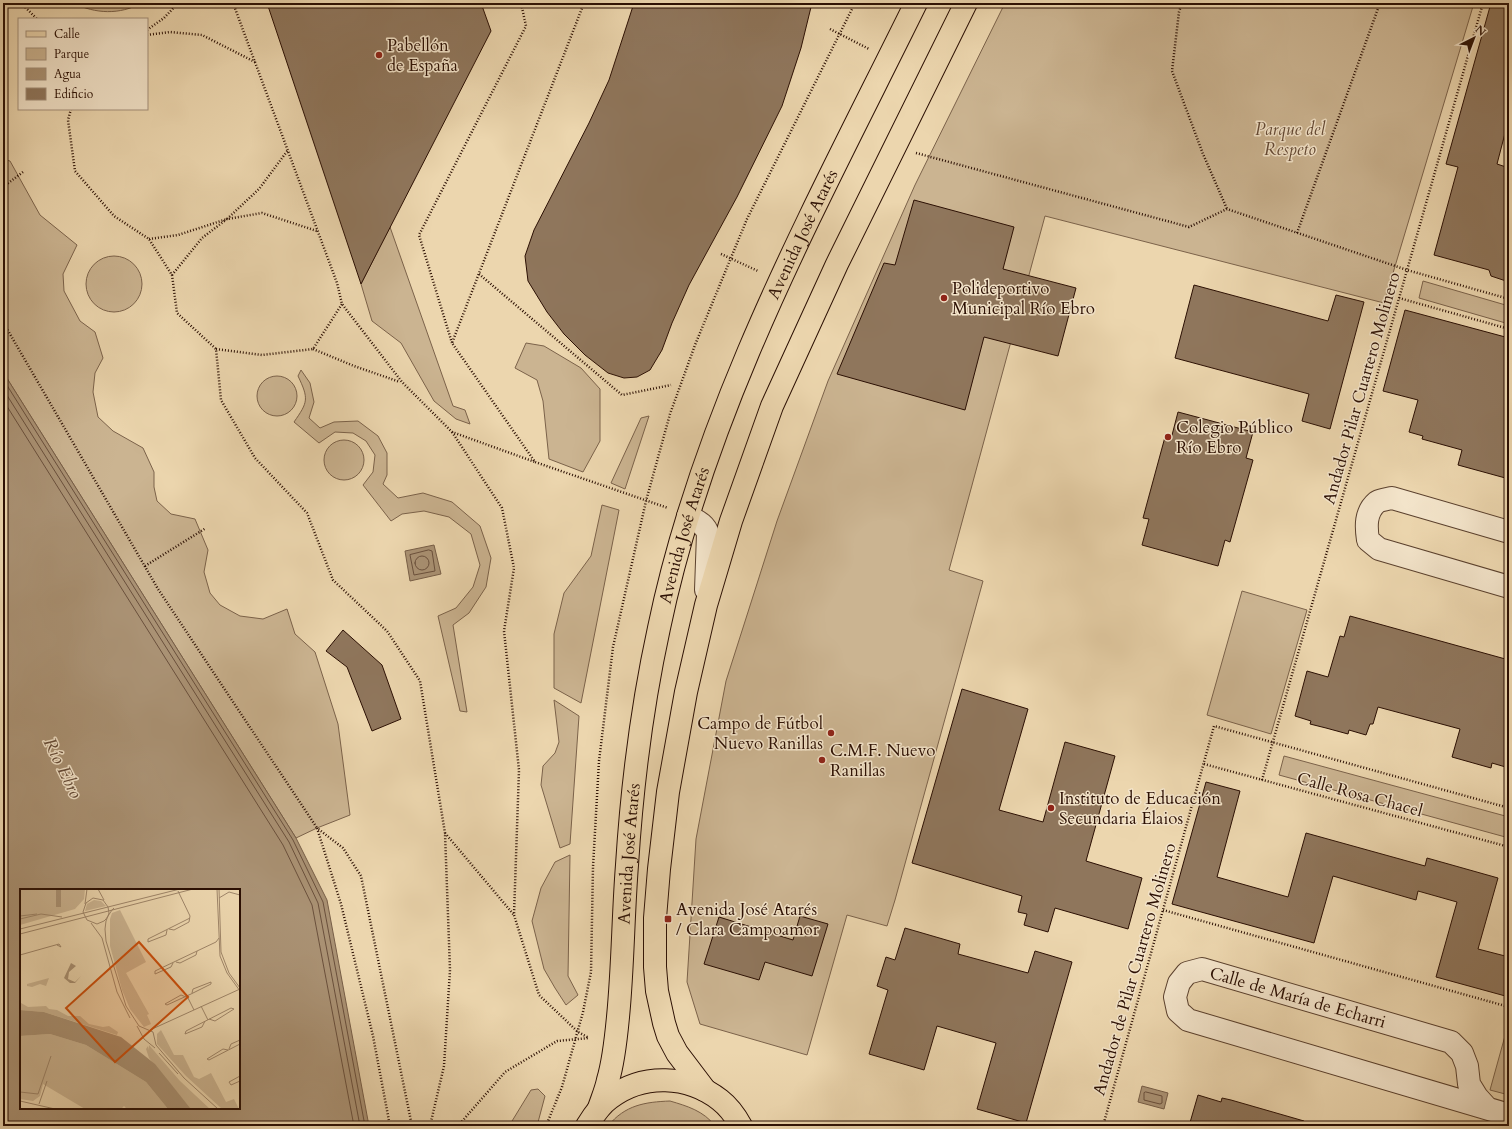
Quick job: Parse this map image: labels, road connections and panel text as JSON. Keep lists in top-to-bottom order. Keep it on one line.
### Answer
{"streets":{"main road":["Avenida José Atarés"],"street":["Calle de María de Echarri"],"path":["Andador Pilar Cuartero Molinero","Calle Rosa Chacel","Andador de Pilar Cuartero Molinero"]},"crossings":[["Andador Pilar Cuartero Molinero","Calle Rosa Chacel"],["Calle Rosa Chacel","Andador de Pilar Cuartero Molinero"]],"water":["Río Ebro"],"parks":["Parque del Respeto"],"places":{"other":["Pabellón de España","Polideportivo Municipal Río Ebro","Colegio Público Río Ebro","Campo de Fútbol Nuevo Ranillas","C.M.F. Nuevo Ranillas","Instituto de Educación Secundaria Élaios"],"transit":["Avenida José Atarés / Clara Campoamor"]},"legend":["Calle","Parque","Agua","Edificio"],"north":"top right"}
